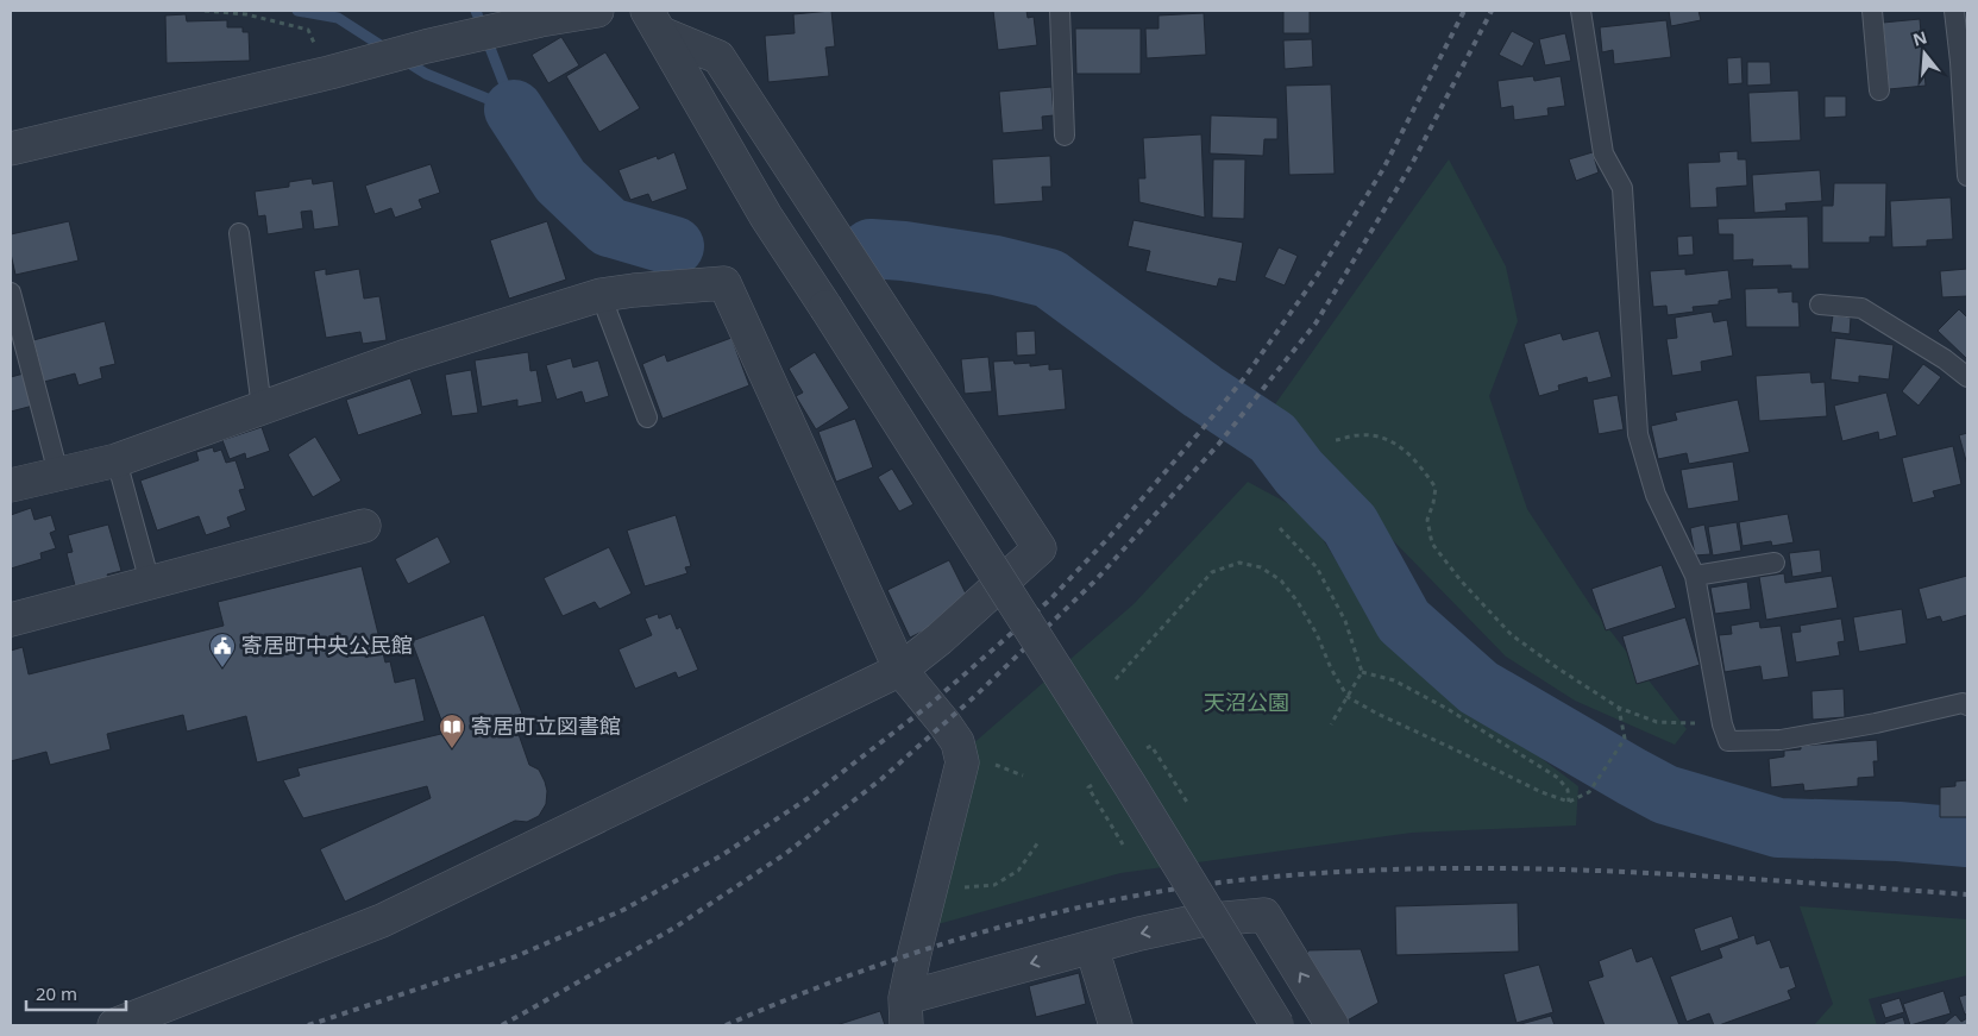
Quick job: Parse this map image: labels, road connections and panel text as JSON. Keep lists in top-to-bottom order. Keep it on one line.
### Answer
{"parks":["天沼公園"],"places":{"public building":["寄居町中央公民館"],"library":["寄居町立図書館"]},"scale_bar":"20 m","north":"top"}
